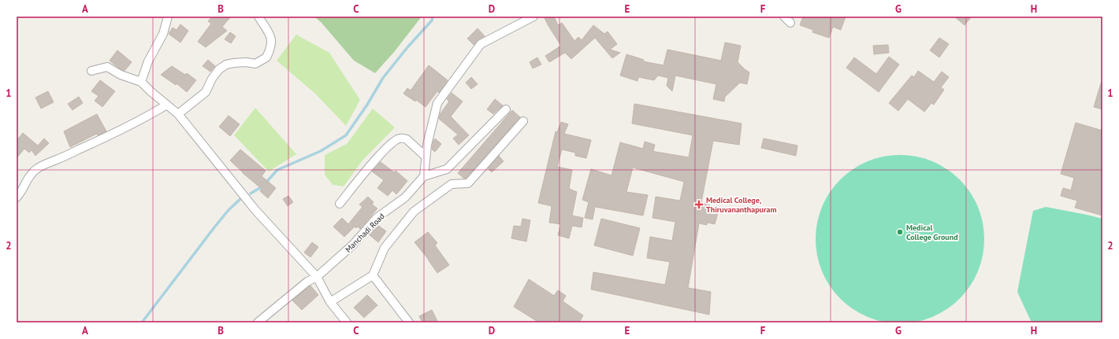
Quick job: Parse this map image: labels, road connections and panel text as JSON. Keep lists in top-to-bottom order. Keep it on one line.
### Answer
{"streets":{"street":["Manchadi Road"]},"places":{"health":["Medical College, Thiruvananthapuram"],"other":["Medical College Ground"]},"grid":{"columns":["A","B","C","D","E","F","G","H"],"rows":["1","2"]}}
